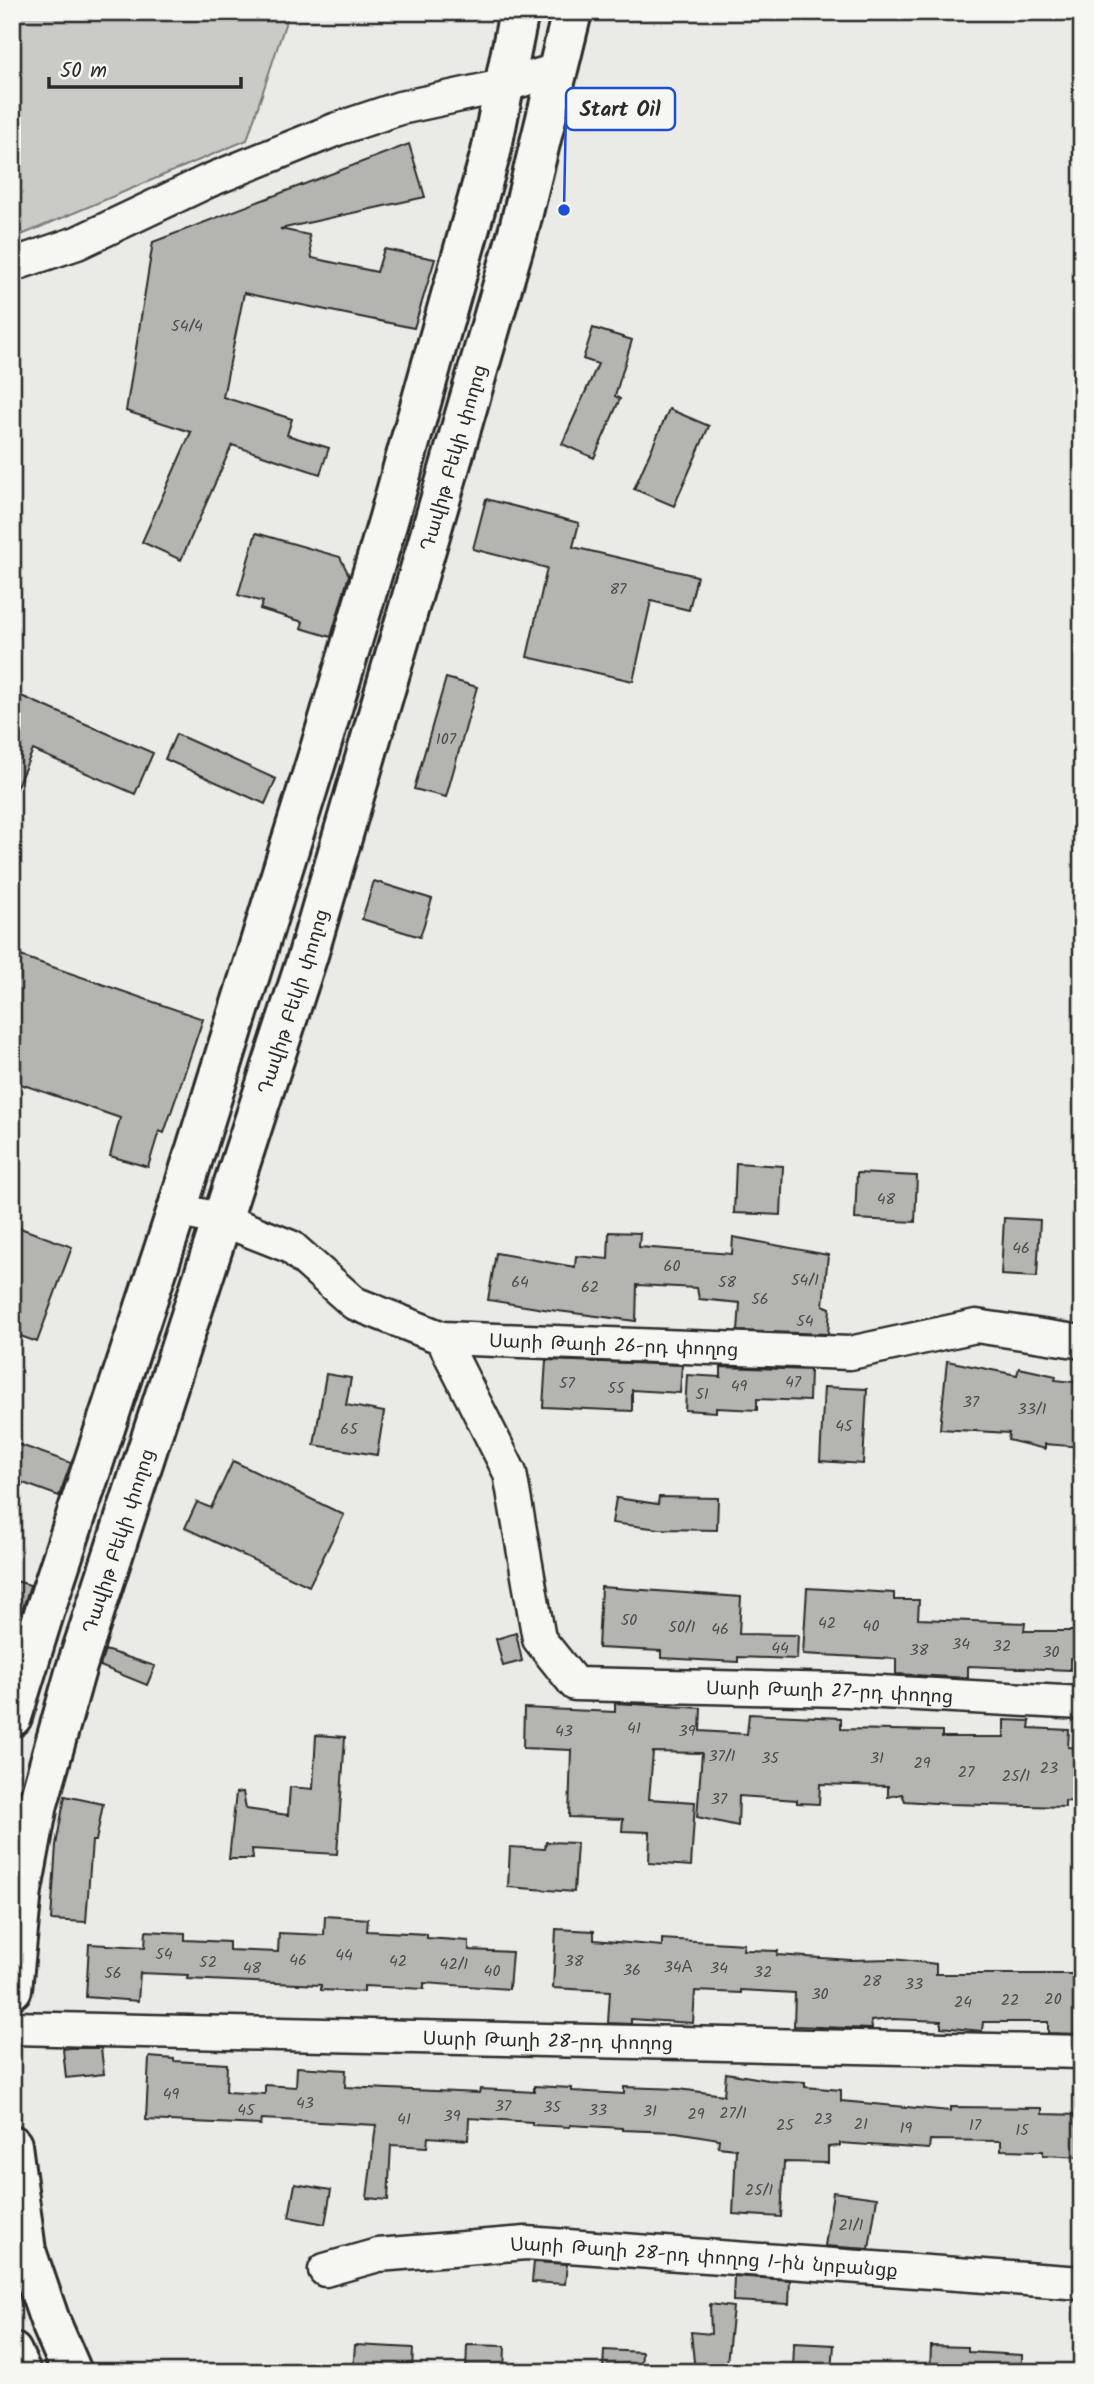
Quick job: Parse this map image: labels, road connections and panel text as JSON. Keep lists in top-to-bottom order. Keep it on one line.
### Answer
{"streets":{"main road":["Դավիթ Բեկի փողոց"],"street":["Սարի Թաղի 26-րդ փողոց","Սարի Թաղի 27-րդ փողոց","Սարի Թաղի 28-րդ փողոց","Սարի Թաղի 28-րդ փողոց 1-ին նրբանցք"]},"crossings":[["Դավիթ Բեկի փողոց","Սարի Թաղի 26-րդ փողոց"],["Սարի Թաղի 26-րդ փողոց","Սարի Թաղի 27-րդ փողոց"]],"places":["Start Oil"],"house_numbers":["54/4","87","107","48","46","60","54/1","64","58","62","56","54","47","57","49","55","51","37","33/1","45","65","50","42","40","50/1","46","34","32","44","38","30","41","43","39","37/1","35","31","29","23","27","25/1","37","54","44","46","42","38","52","42/1","34А","48","34","36","40","32","56","28","33","30","20","22","24","49","43","37","35","45","33","31","27/1","29","39","41","23","21","25","17","19","15","25/1","21/1"],"scale_bar":"50 m"}
